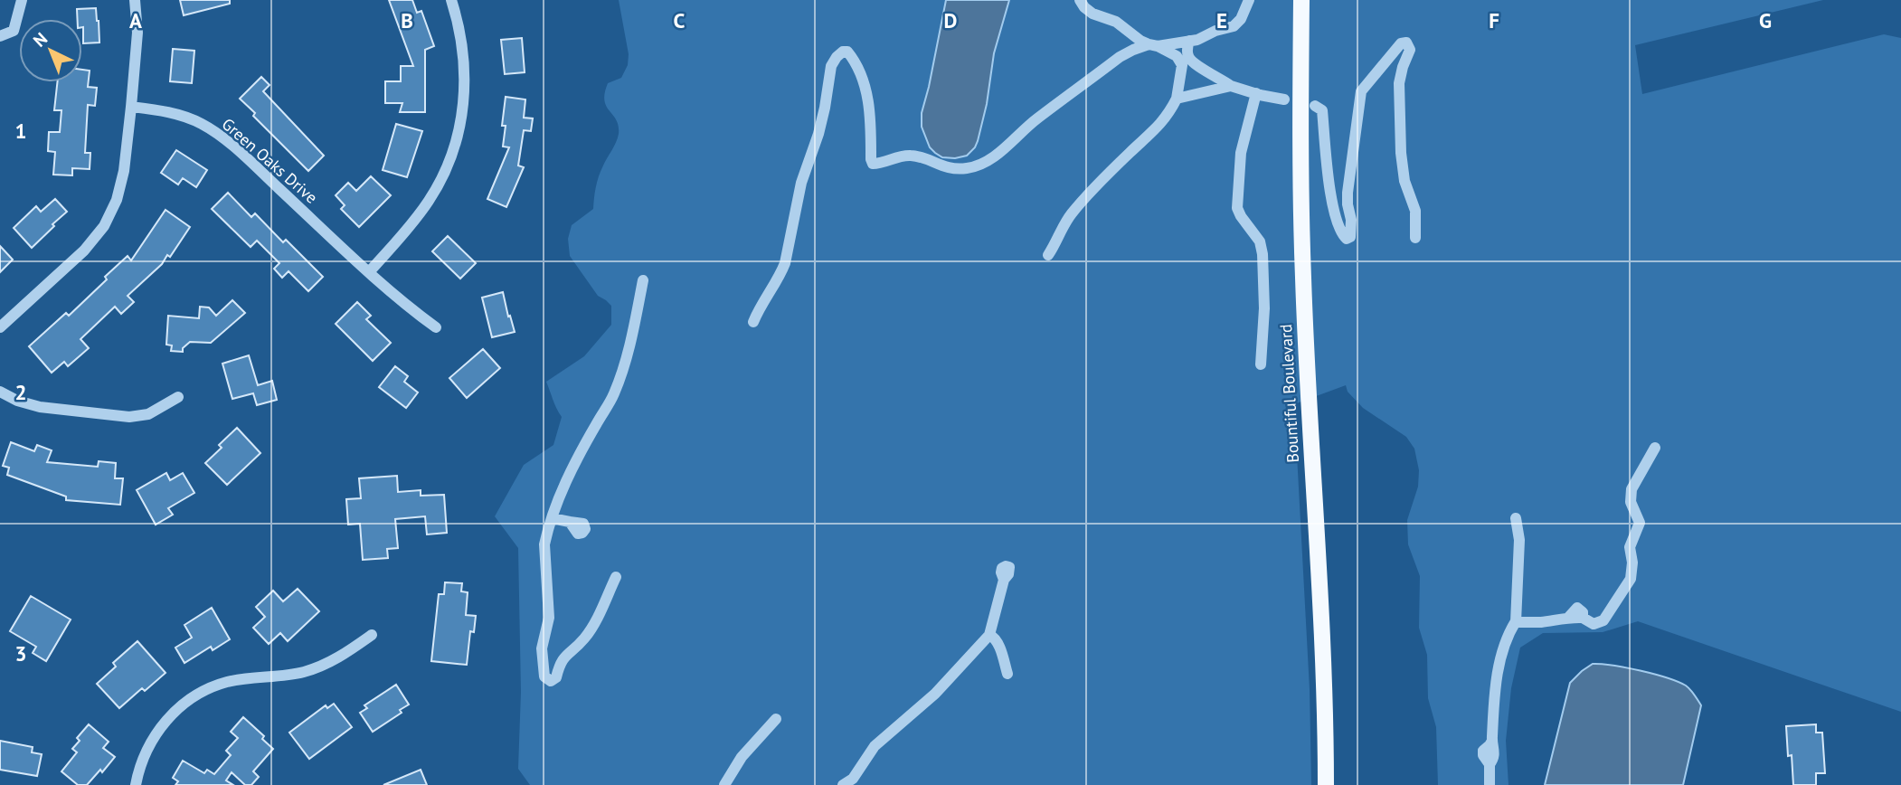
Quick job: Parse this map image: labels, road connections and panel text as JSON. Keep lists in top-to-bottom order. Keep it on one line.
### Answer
{"streets":{"main road":["Bountiful Boulevard"],"street":["Green Oaks Drive"]},"north":"top left","grid":{"columns":["A","B","C","D","E","F","G"],"rows":["1","2","3"]}}
